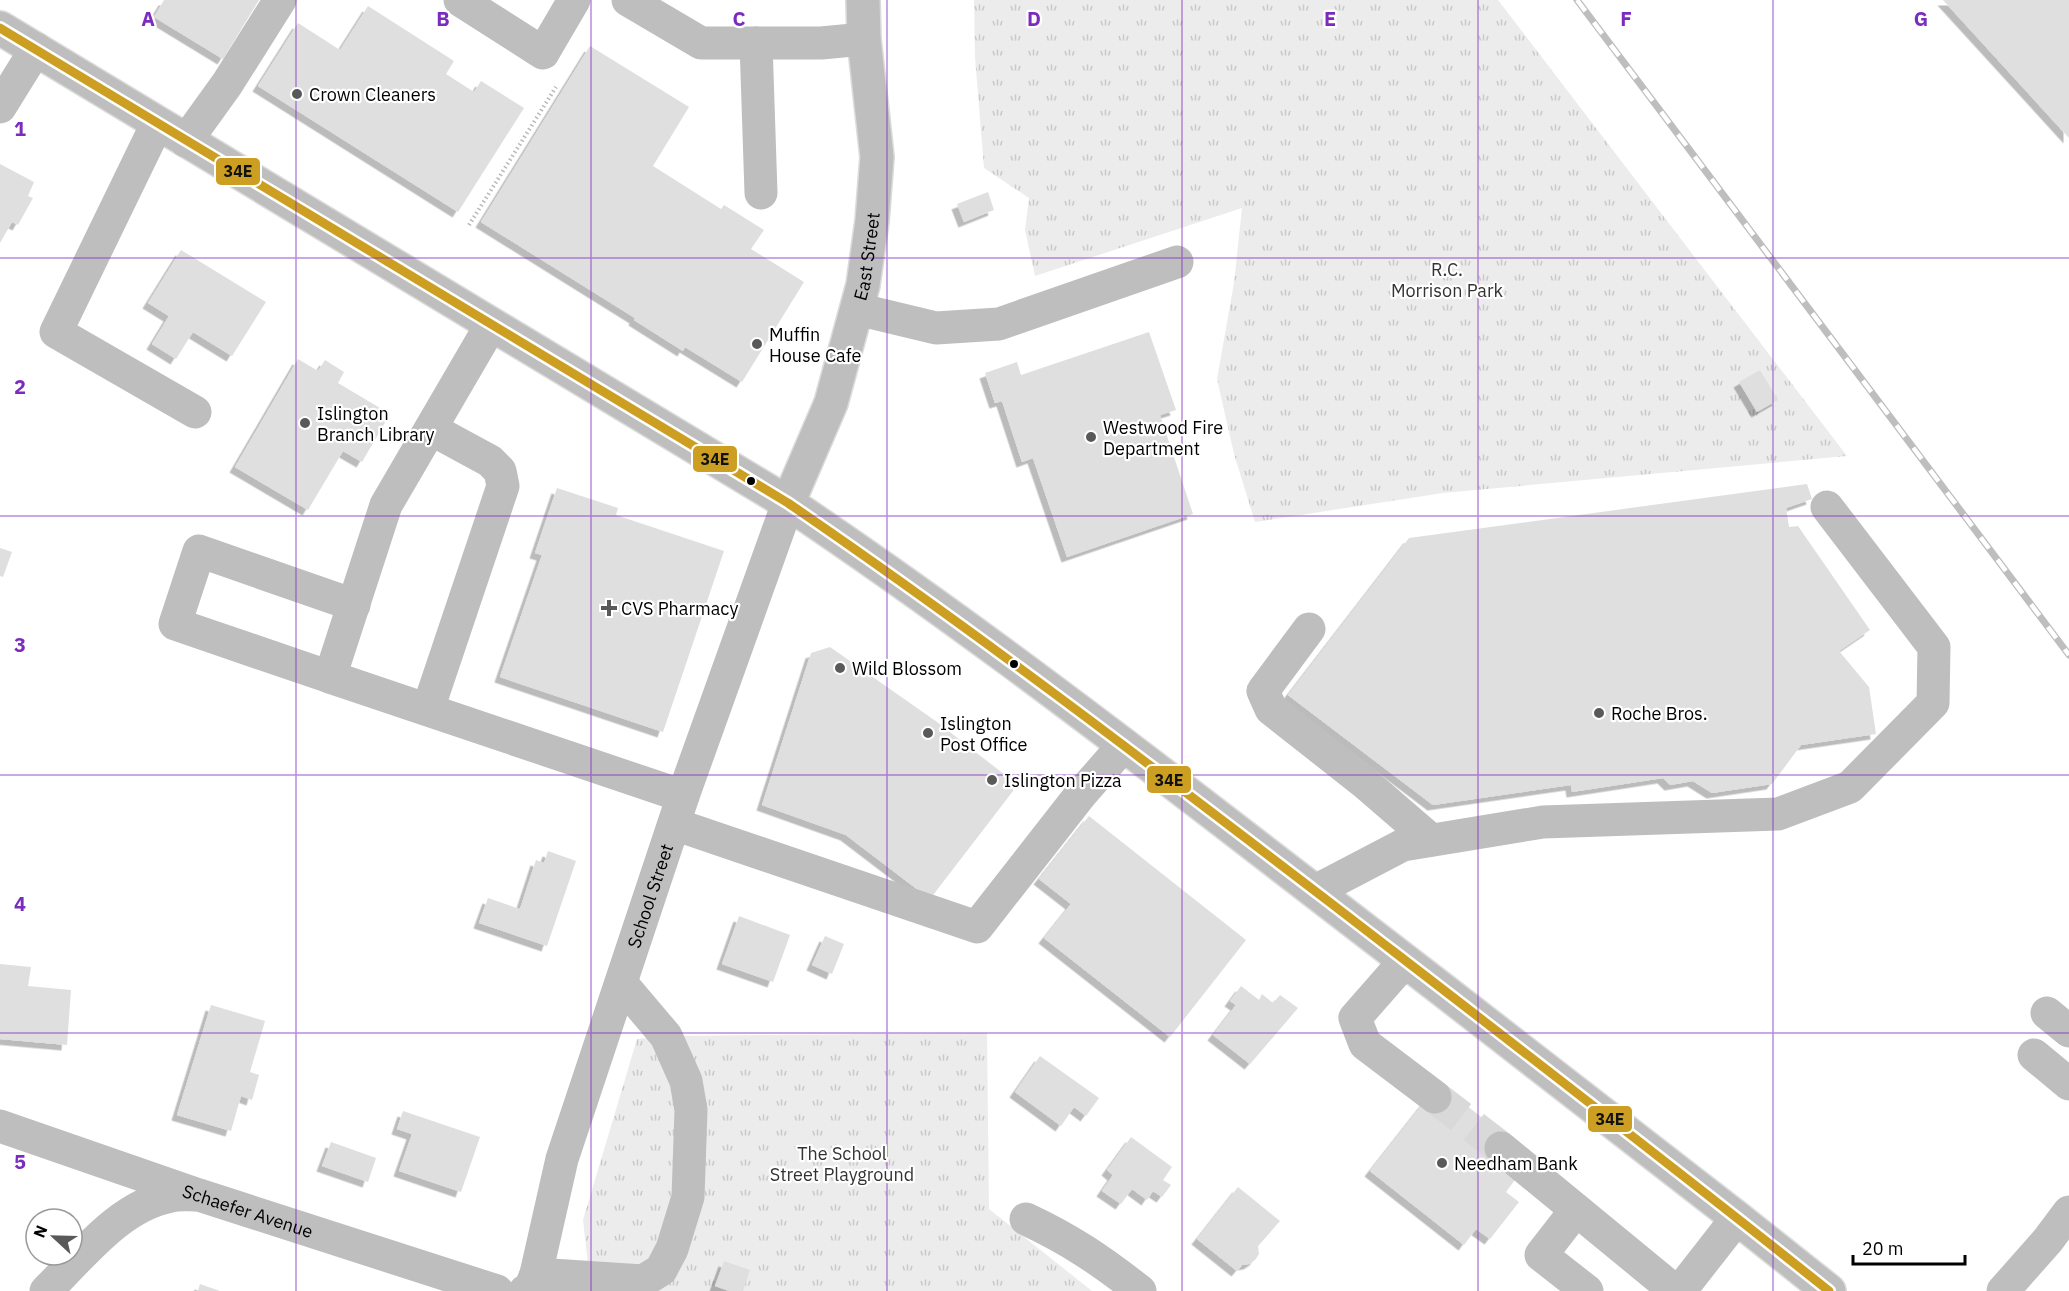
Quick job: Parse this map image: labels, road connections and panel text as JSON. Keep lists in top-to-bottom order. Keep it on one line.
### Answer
{"streets":{"main road":["East Street","School Street","Schaefer Avenue"]},"crossings":[["East Street","School Street"]],"parks":["R.C. Morrison Park","The School Street Playground"],"places":{"other":["Crown Cleaners","Muffin House Cafe","Islington Branch Library","Westwood Fire Department","Wild Blossom","Roche Bros.","Islington Post Office","Islington Pizza","Needham Bank"],"health":["CVS Pharmacy"]},"lines":["transit line 34E"],"scale_bar":"20 m","north":"left","grid":{"columns":["A","B","C","D","E","F","G"],"rows":["1","2","3","4","5"]}}
